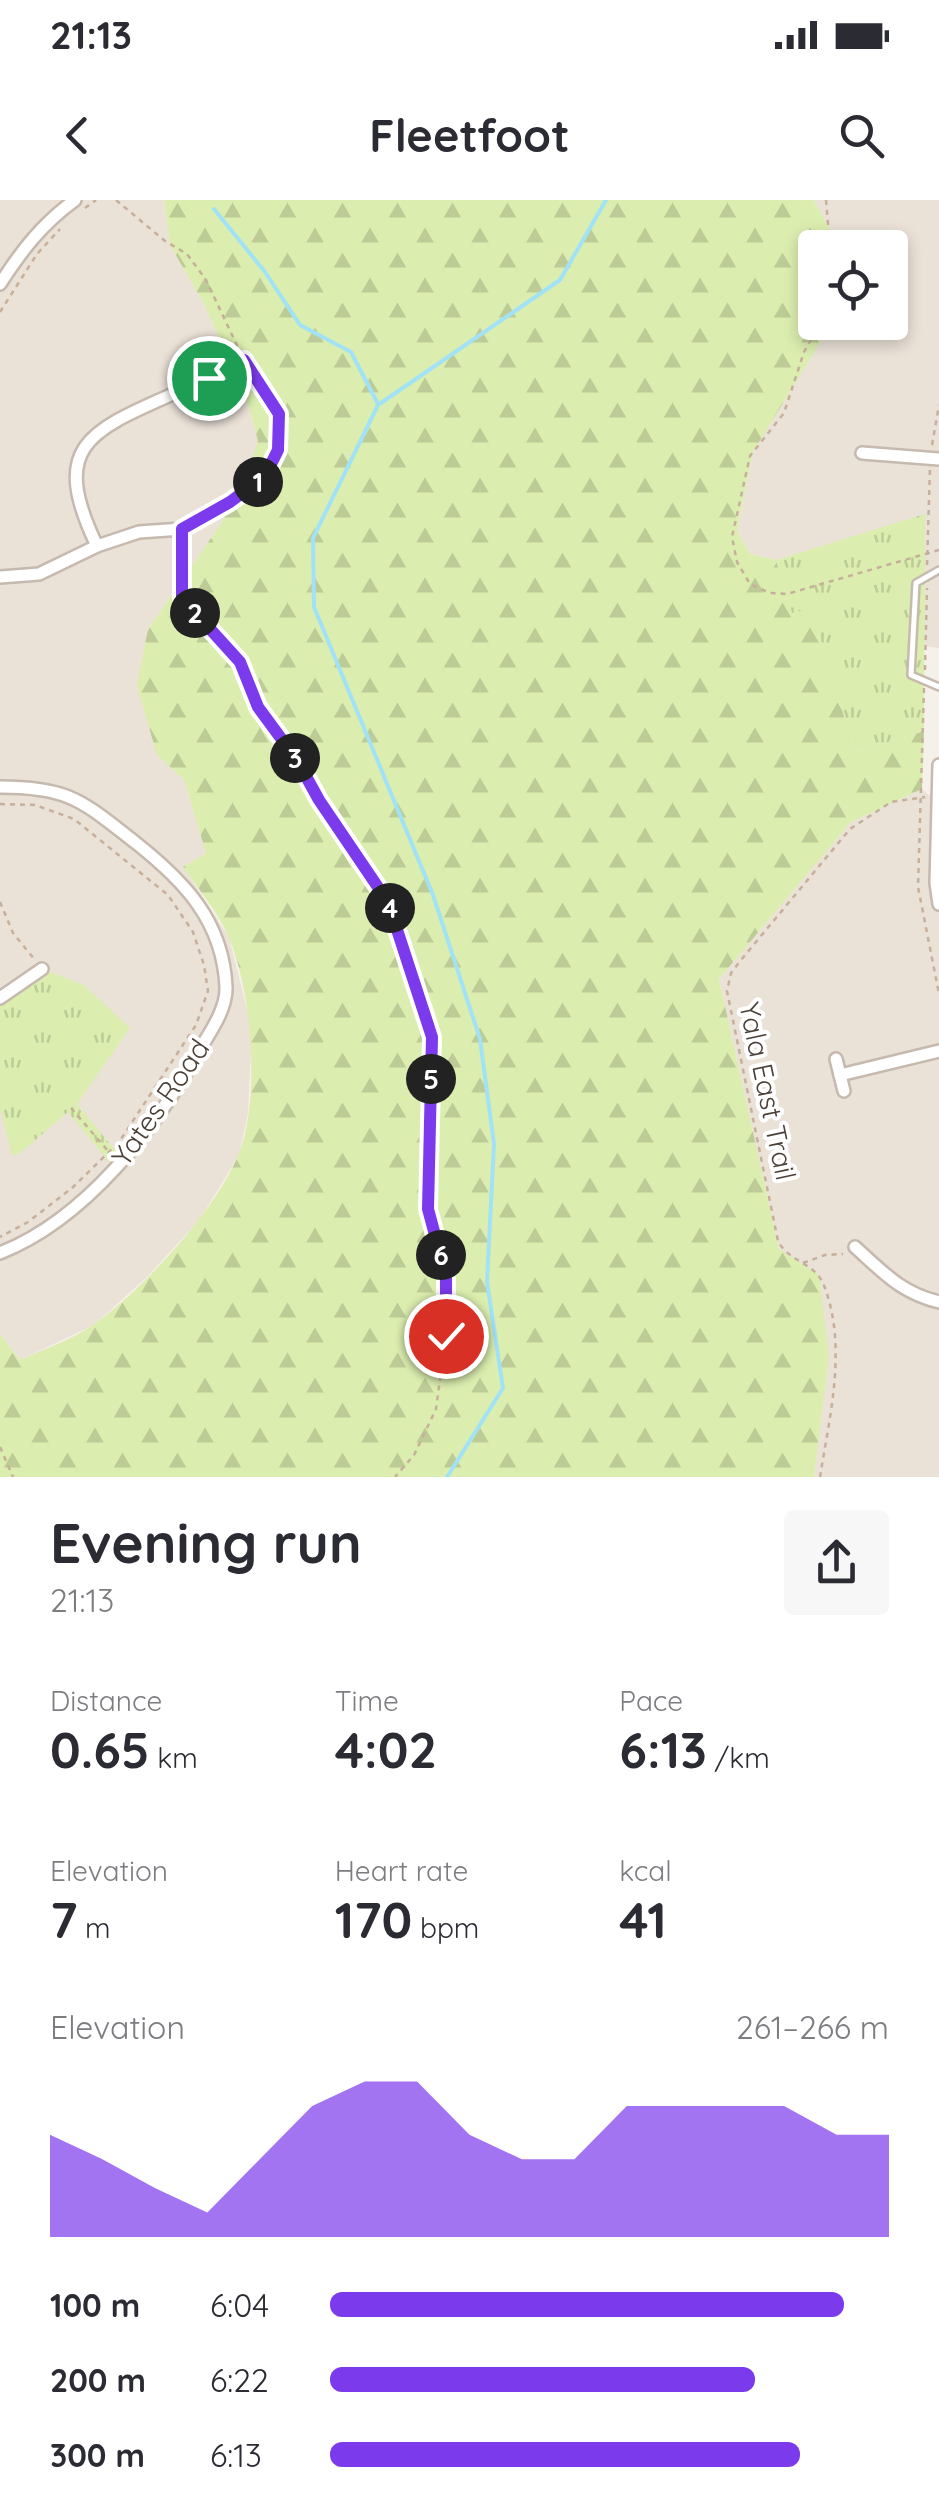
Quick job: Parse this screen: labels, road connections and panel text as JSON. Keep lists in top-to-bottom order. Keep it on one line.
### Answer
{"streets":{"street":["Yates Road"],"path":["Yala East Trail"]},"page":{"status":"21:13","header":"Fleetfoot","pins":["1","2","3","4","5","6"],"heading":["Evening run","21:13"],"stats":[["Distance","0.65 km"],["Time","4:02"],["Pace","6:13 /km"],["Elevation","7 m"],["Heart rate","170 bpm"],["kcal","41"]],"chart":["Elevation","261–266 m"],"list":[{"name":"100 m","note":"6:04"},{"name":"200 m","note":"6:22"},{"name":"300 m","note":"6:13"}]}}
